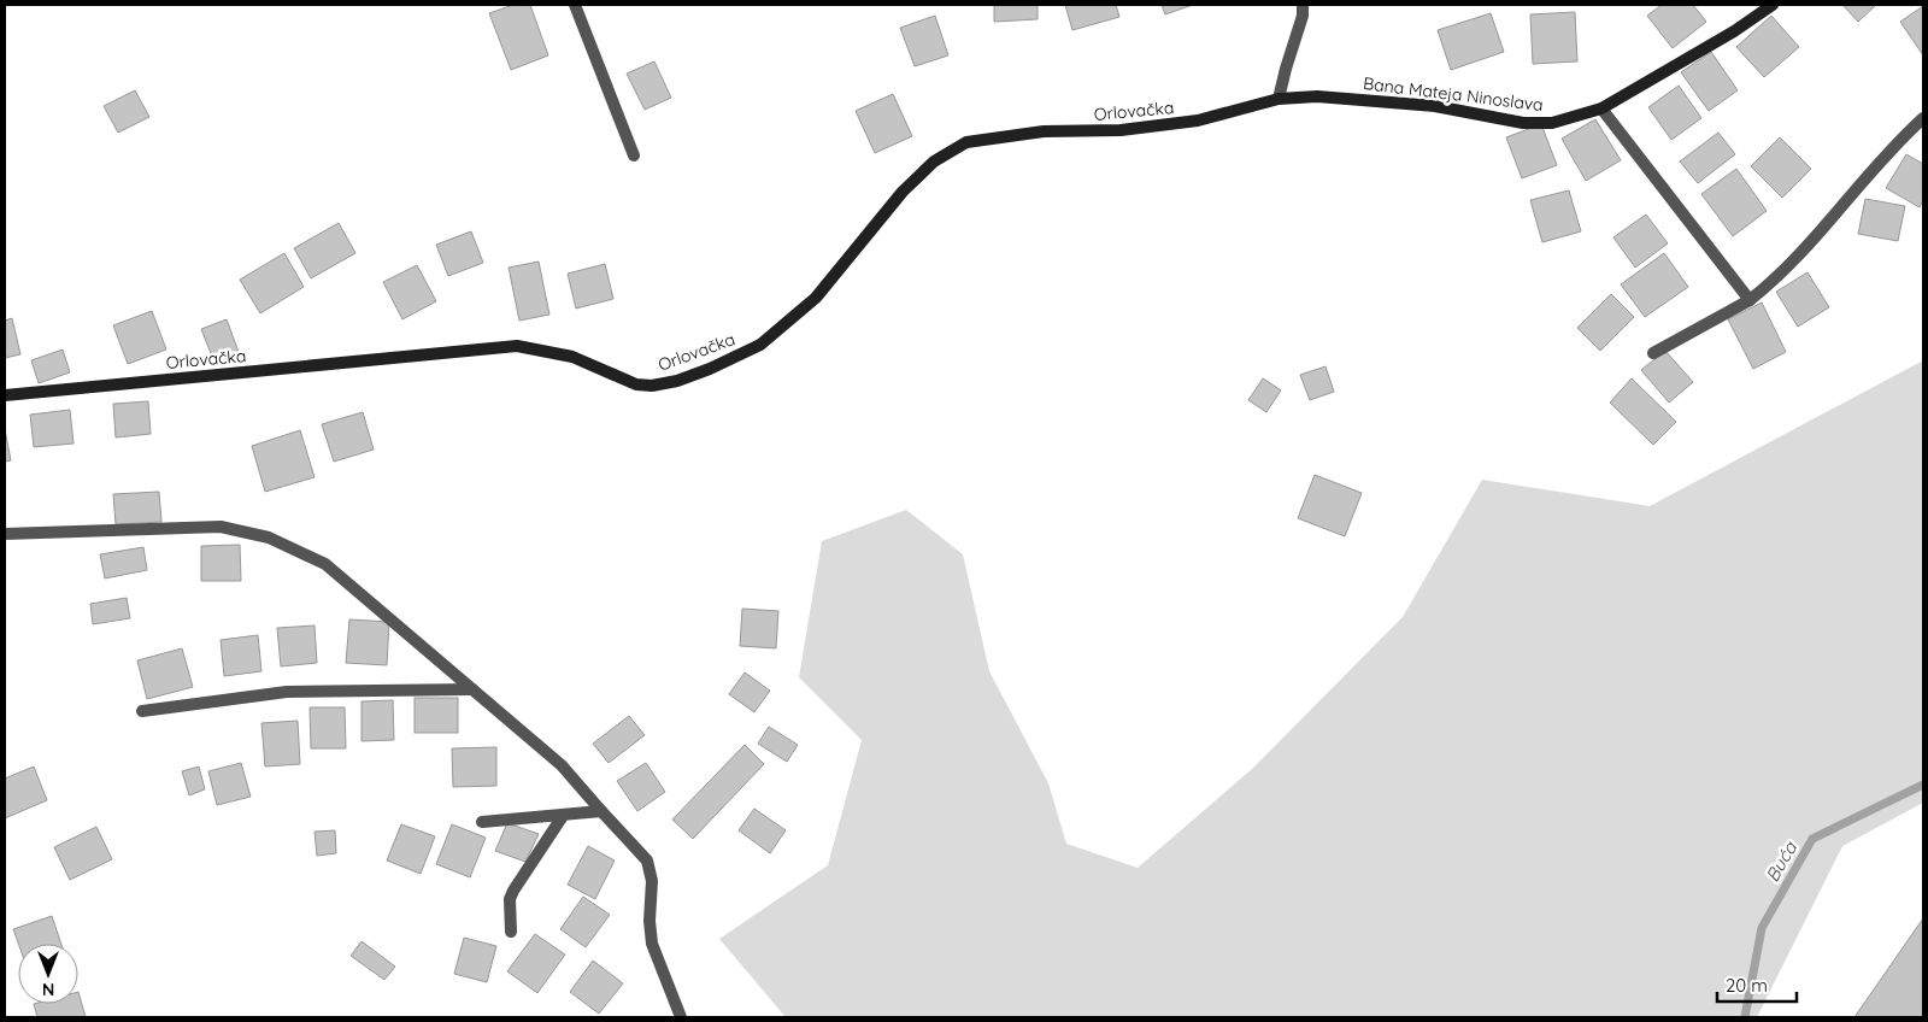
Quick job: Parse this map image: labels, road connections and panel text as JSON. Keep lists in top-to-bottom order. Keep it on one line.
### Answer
{"streets":{"street":["Bana Mateja Ninoslava","Orlovačka"]},"crossings":[["Bana Mateja Ninoslava","Orlovačka"]],"water":["Buća"],"scale_bar":"20 m","north":"bottom"}
